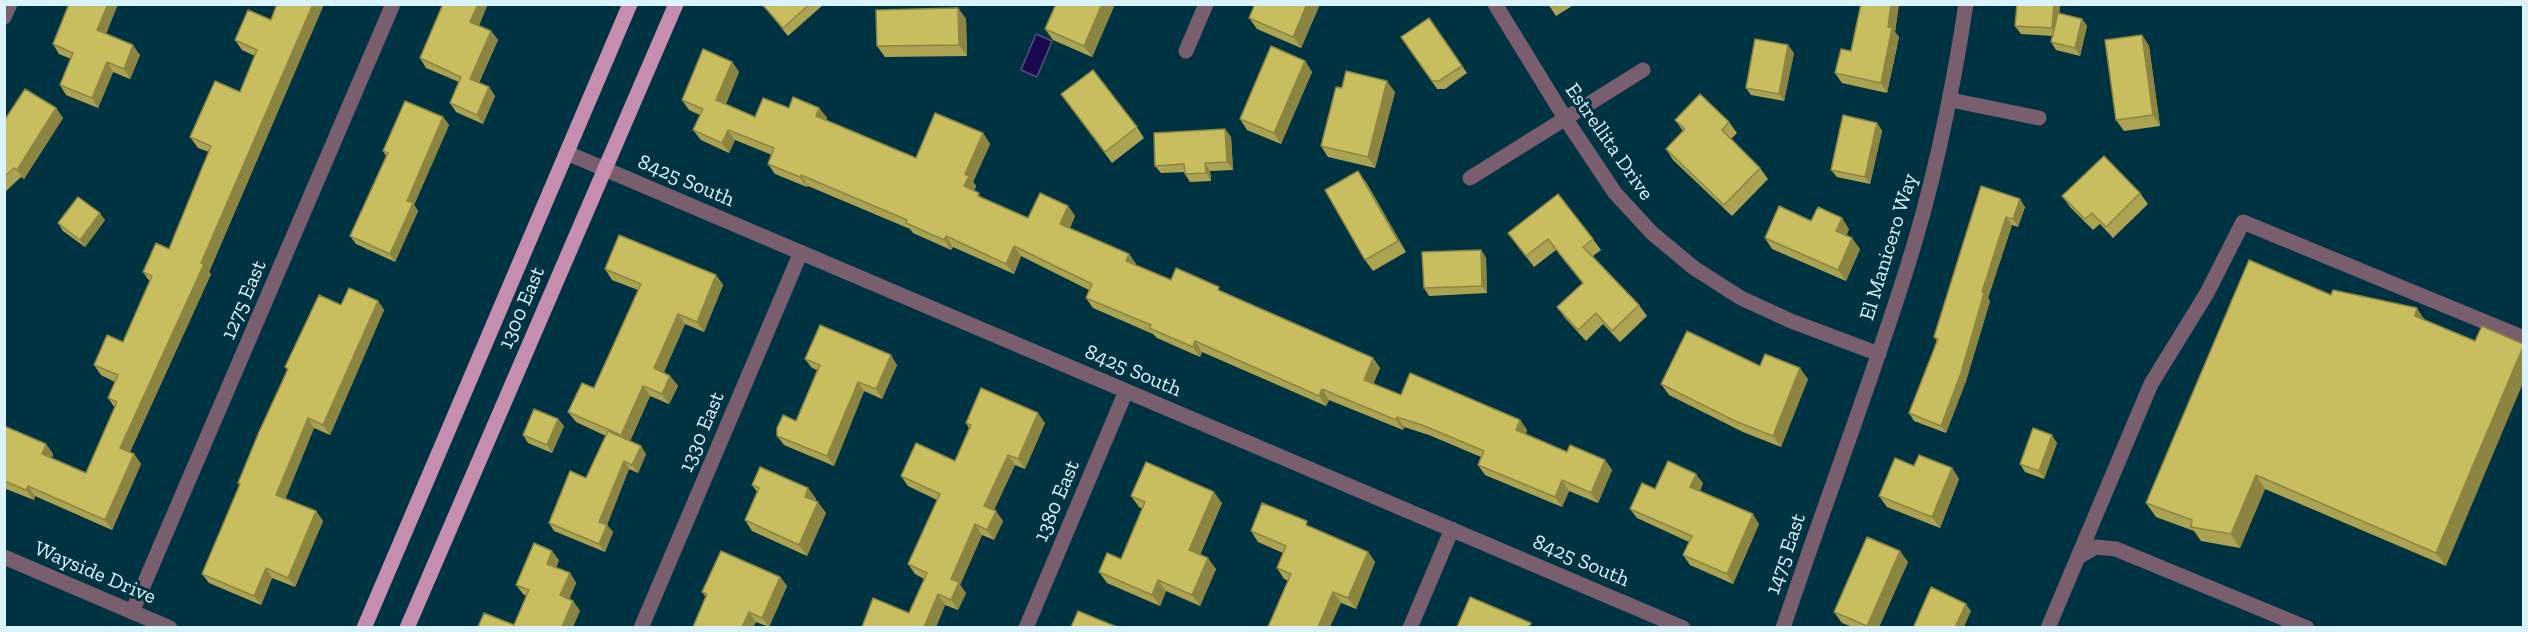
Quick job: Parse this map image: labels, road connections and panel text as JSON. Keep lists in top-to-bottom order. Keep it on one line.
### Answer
{"streets":{"main road":["1300 East"],"street":["Estrellita Drive","8425 South","El Manicero Way","1275 East","1330 East","1380 East","1475 East","Wayside Drive"]},"crossings":[["Estrellita Drive","El Manicero Way"],["8425 South","1300 East"],["8425 South","1330 East"],["8425 South","1380 East"],["El Manicero Way","1475 East"],["1275 East","Wayside Drive"]]}
